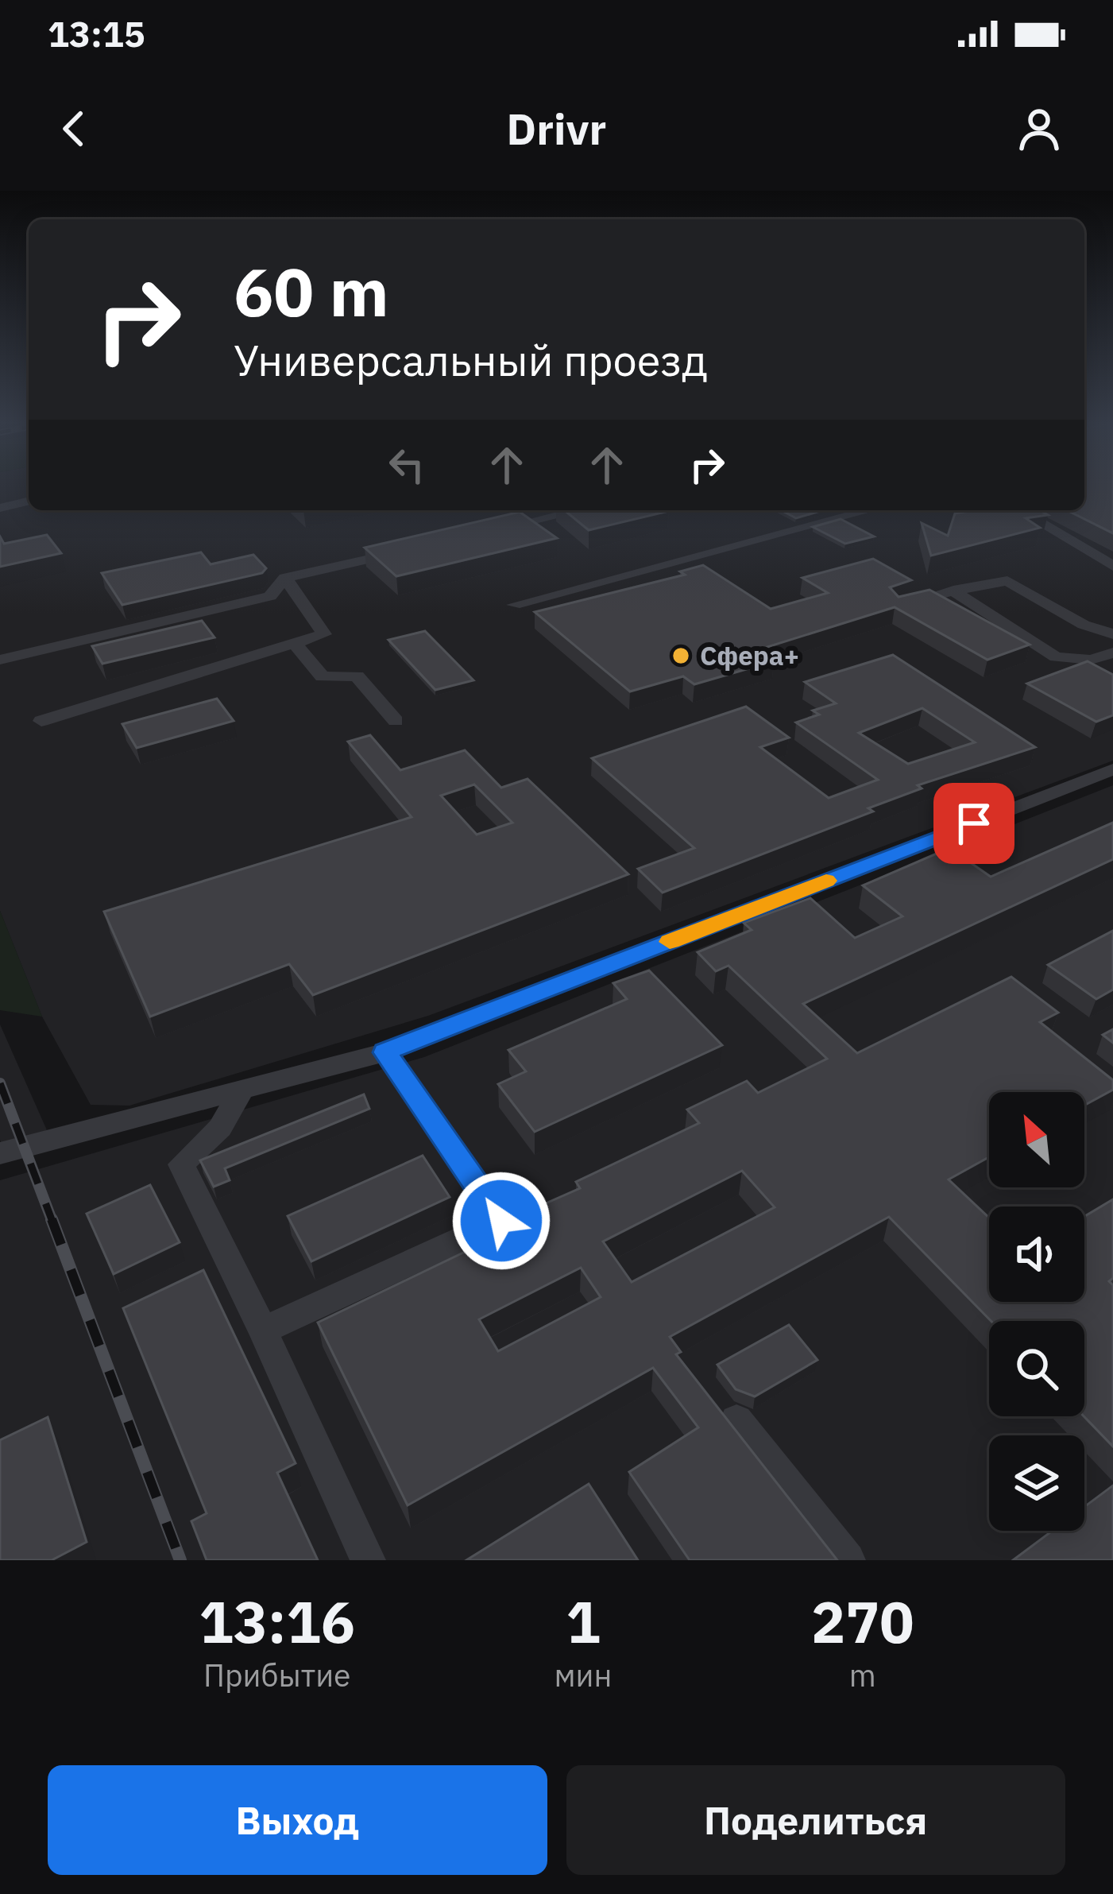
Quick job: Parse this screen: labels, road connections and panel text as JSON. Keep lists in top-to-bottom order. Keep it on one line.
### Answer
{"places":["Сфера+"],"north":"top left","page":{"status":"13:15","header":"Drivr","turn":["60 m","Универсальный проезд"],"eta":["13:16","Прибытие","1","мин","270","m"],"buttons":["Выход","Поделиться"]}}
